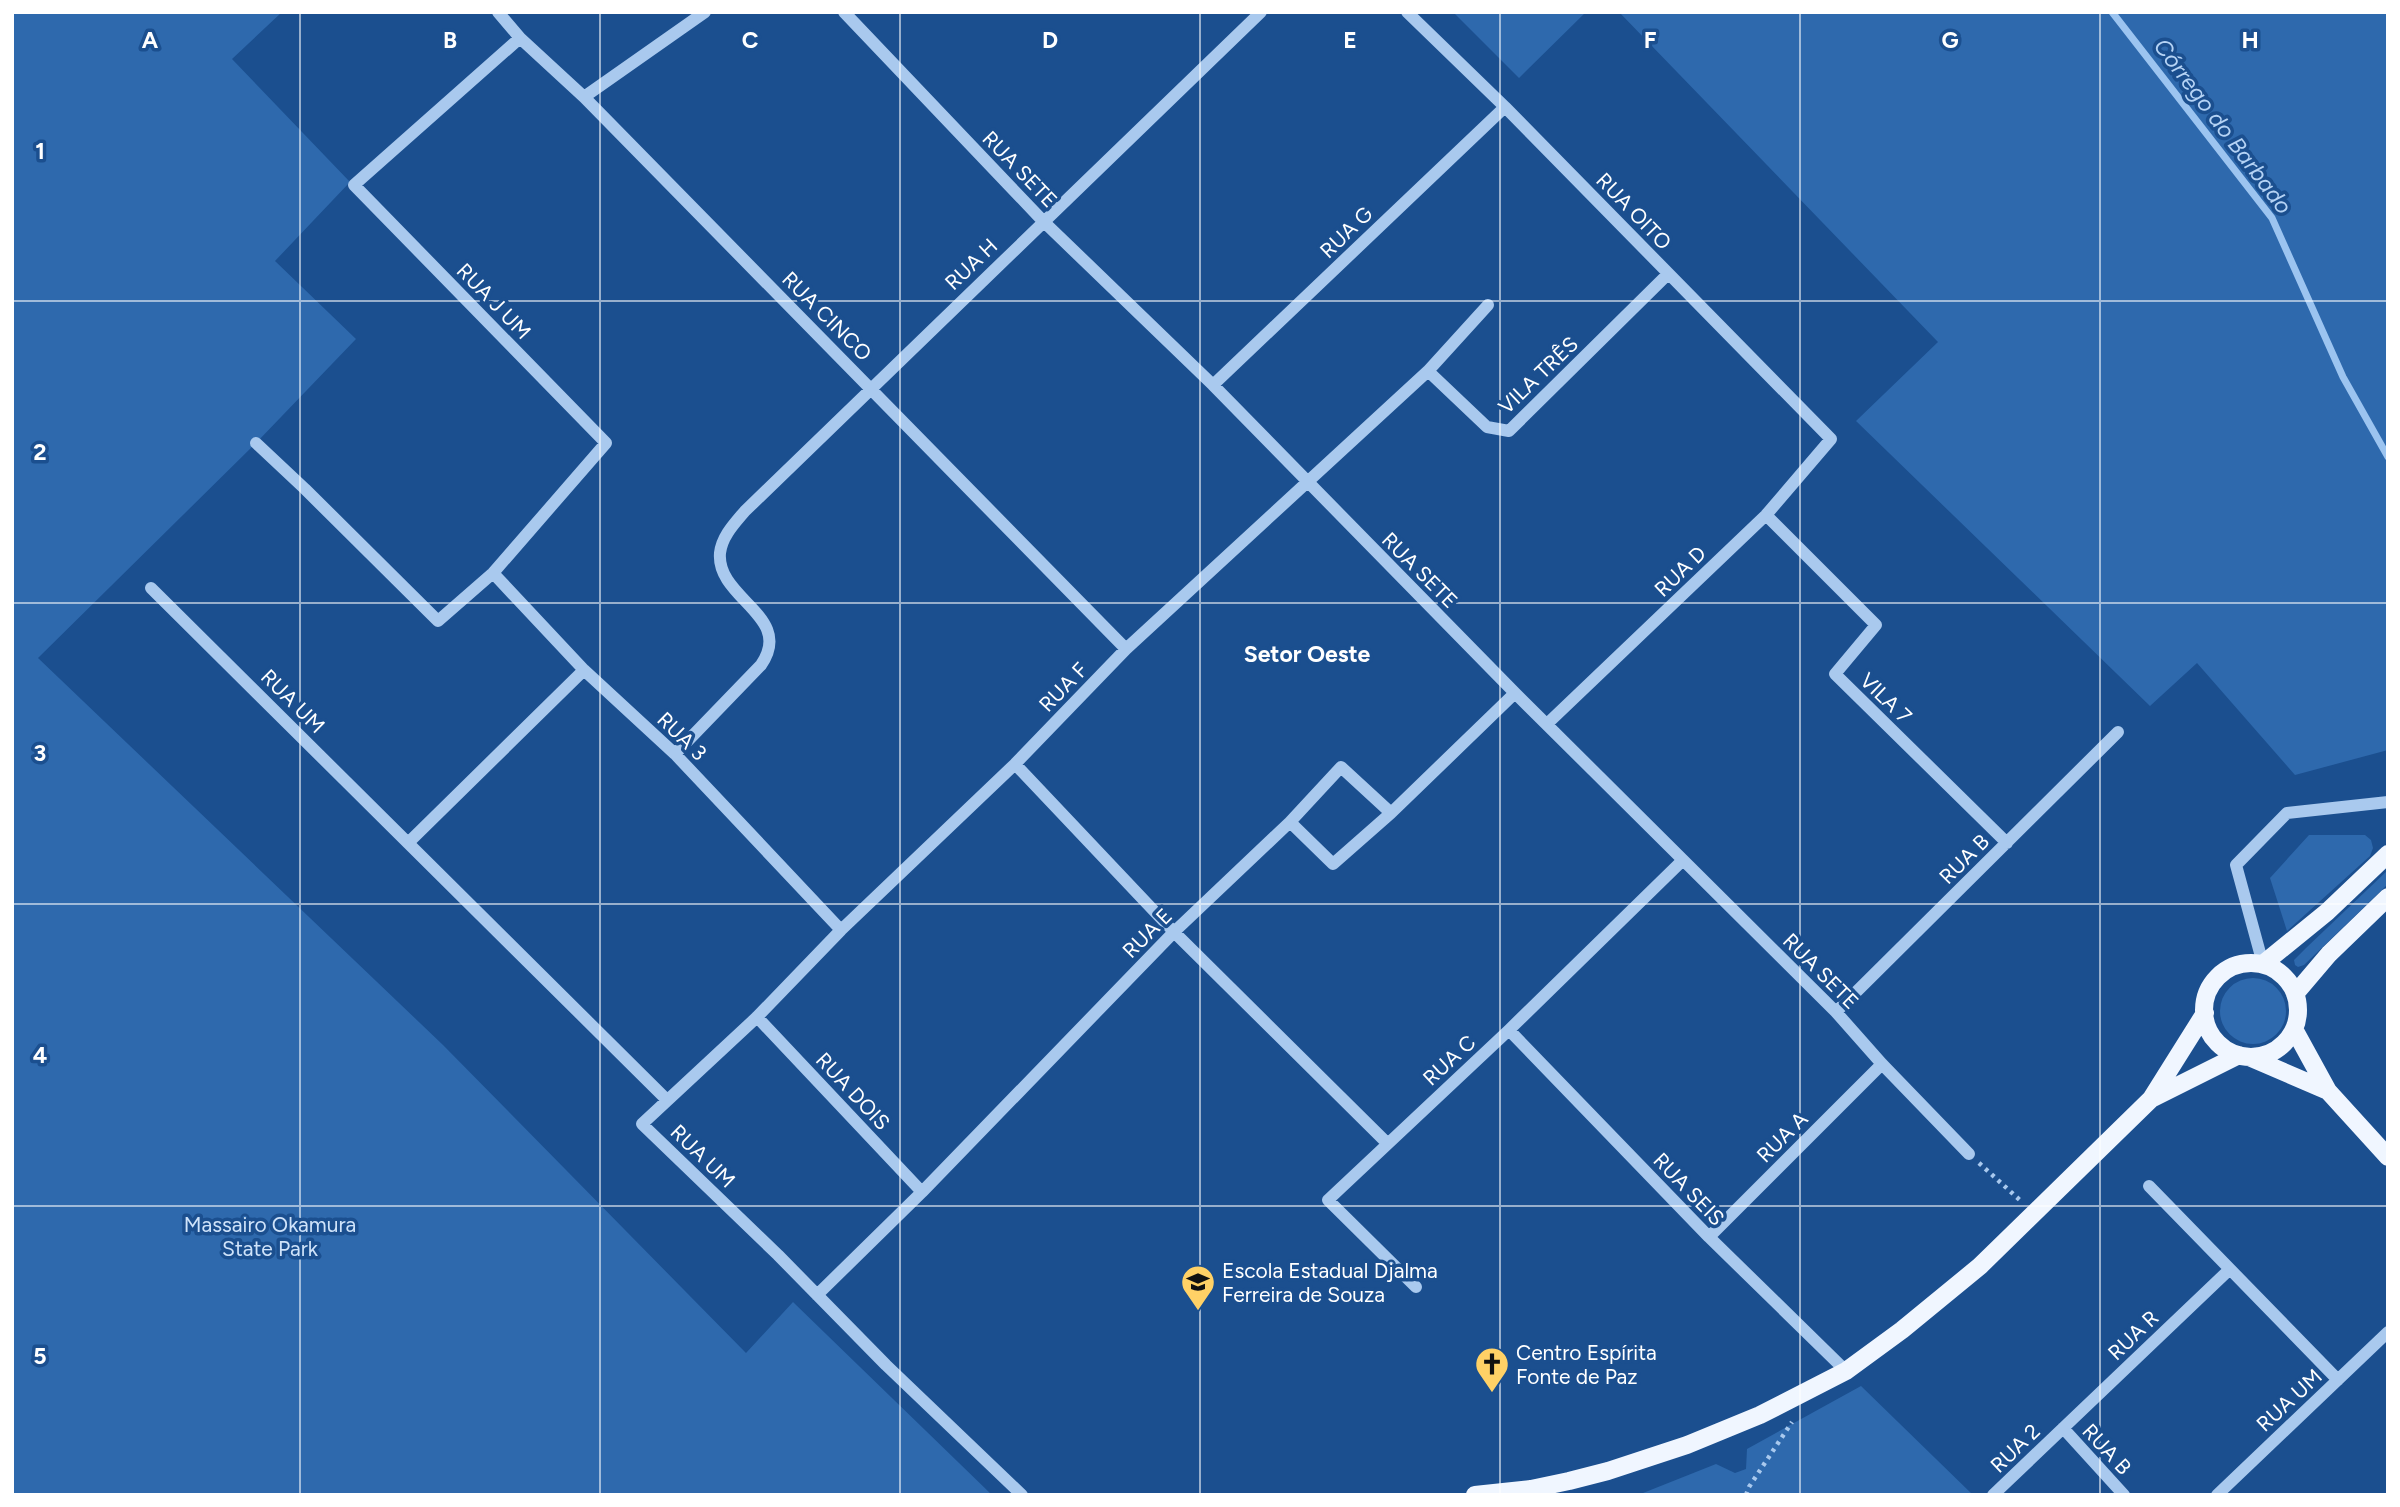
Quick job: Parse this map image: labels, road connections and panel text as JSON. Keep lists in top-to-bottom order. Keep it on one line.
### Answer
{"streets":{"street":["RUA SETE","RUA OITO","RUA G","RUA H","RUA J UM","RUA CINCO","VILA TRÊS","RUA D","RUA F","VILA 7","RUA UM","RUA 3","RUA B","RUA E","RUA C","RUA DOIS","RUA A","RUA SEIS","RUA R","RUA 2"]},"crossings":[["RUA SETE","RUA G"],["RUA SETE","RUA H"],["RUA SETE","RUA D"],["RUA SETE","RUA F"],["RUA SETE","RUA B"],["RUA SETE","RUA C"],["RUA SETE","RUA A"],["RUA OITO","RUA G"],["RUA OITO","VILA TRÊS"],["RUA OITO","RUA D"],["RUA H","RUA CINCO"],["RUA H","RUA 3"],["RUA J UM","RUA CINCO"],["RUA J UM","RUA 3"],["RUA CINCO","RUA F"],["VILA TRÊS","RUA F"],["RUA D","VILA 7"],["RUA F","RUA UM"],["RUA F","RUA 3"],["RUA F","RUA DOIS"],["VILA 7","RUA B"],["RUA UM","RUA E"],["RUA B","RUA R"],["RUA B","RUA 2"],["RUA E","RUA DOIS"],["RUA C","RUA SEIS"],["RUA A","RUA SEIS"],["RUA R","RUA 2"]],"districts":["Setor Oeste"],"water":["Córrego do Barbado"],"parks":["Massairo Okamura State Park"],"places":{"school or university":["Escola Estadual Djalma Ferreira de Souza"],"church":["Centro Espírita Fonte de Paz"]},"grid":{"columns":["A","B","C","D","E","F","G","H"],"rows":["1","2","3","4","5"]}}
